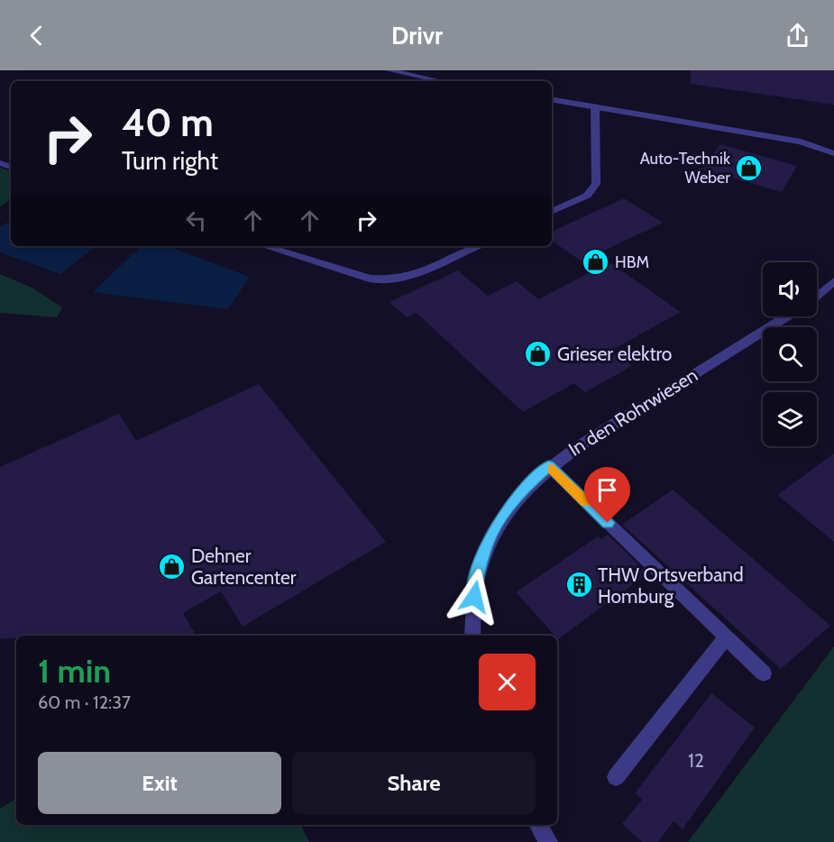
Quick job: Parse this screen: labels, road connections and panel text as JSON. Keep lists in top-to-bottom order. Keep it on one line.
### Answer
{"streets":{"street":["In den Rohrwiesen"]},"places":{"shop":["Auto-Technik Weber","HBM","Grieser elektro","Dehner Gartencenter"],"building":["THW Ortsverband Homburg"]},"house_numbers":["12"],"page":{"header":"Drivr","turn":["40 m","Turn right"],"heading":["1 min","60 m · 12:37"],"buttons":["Exit","Share"]}}
